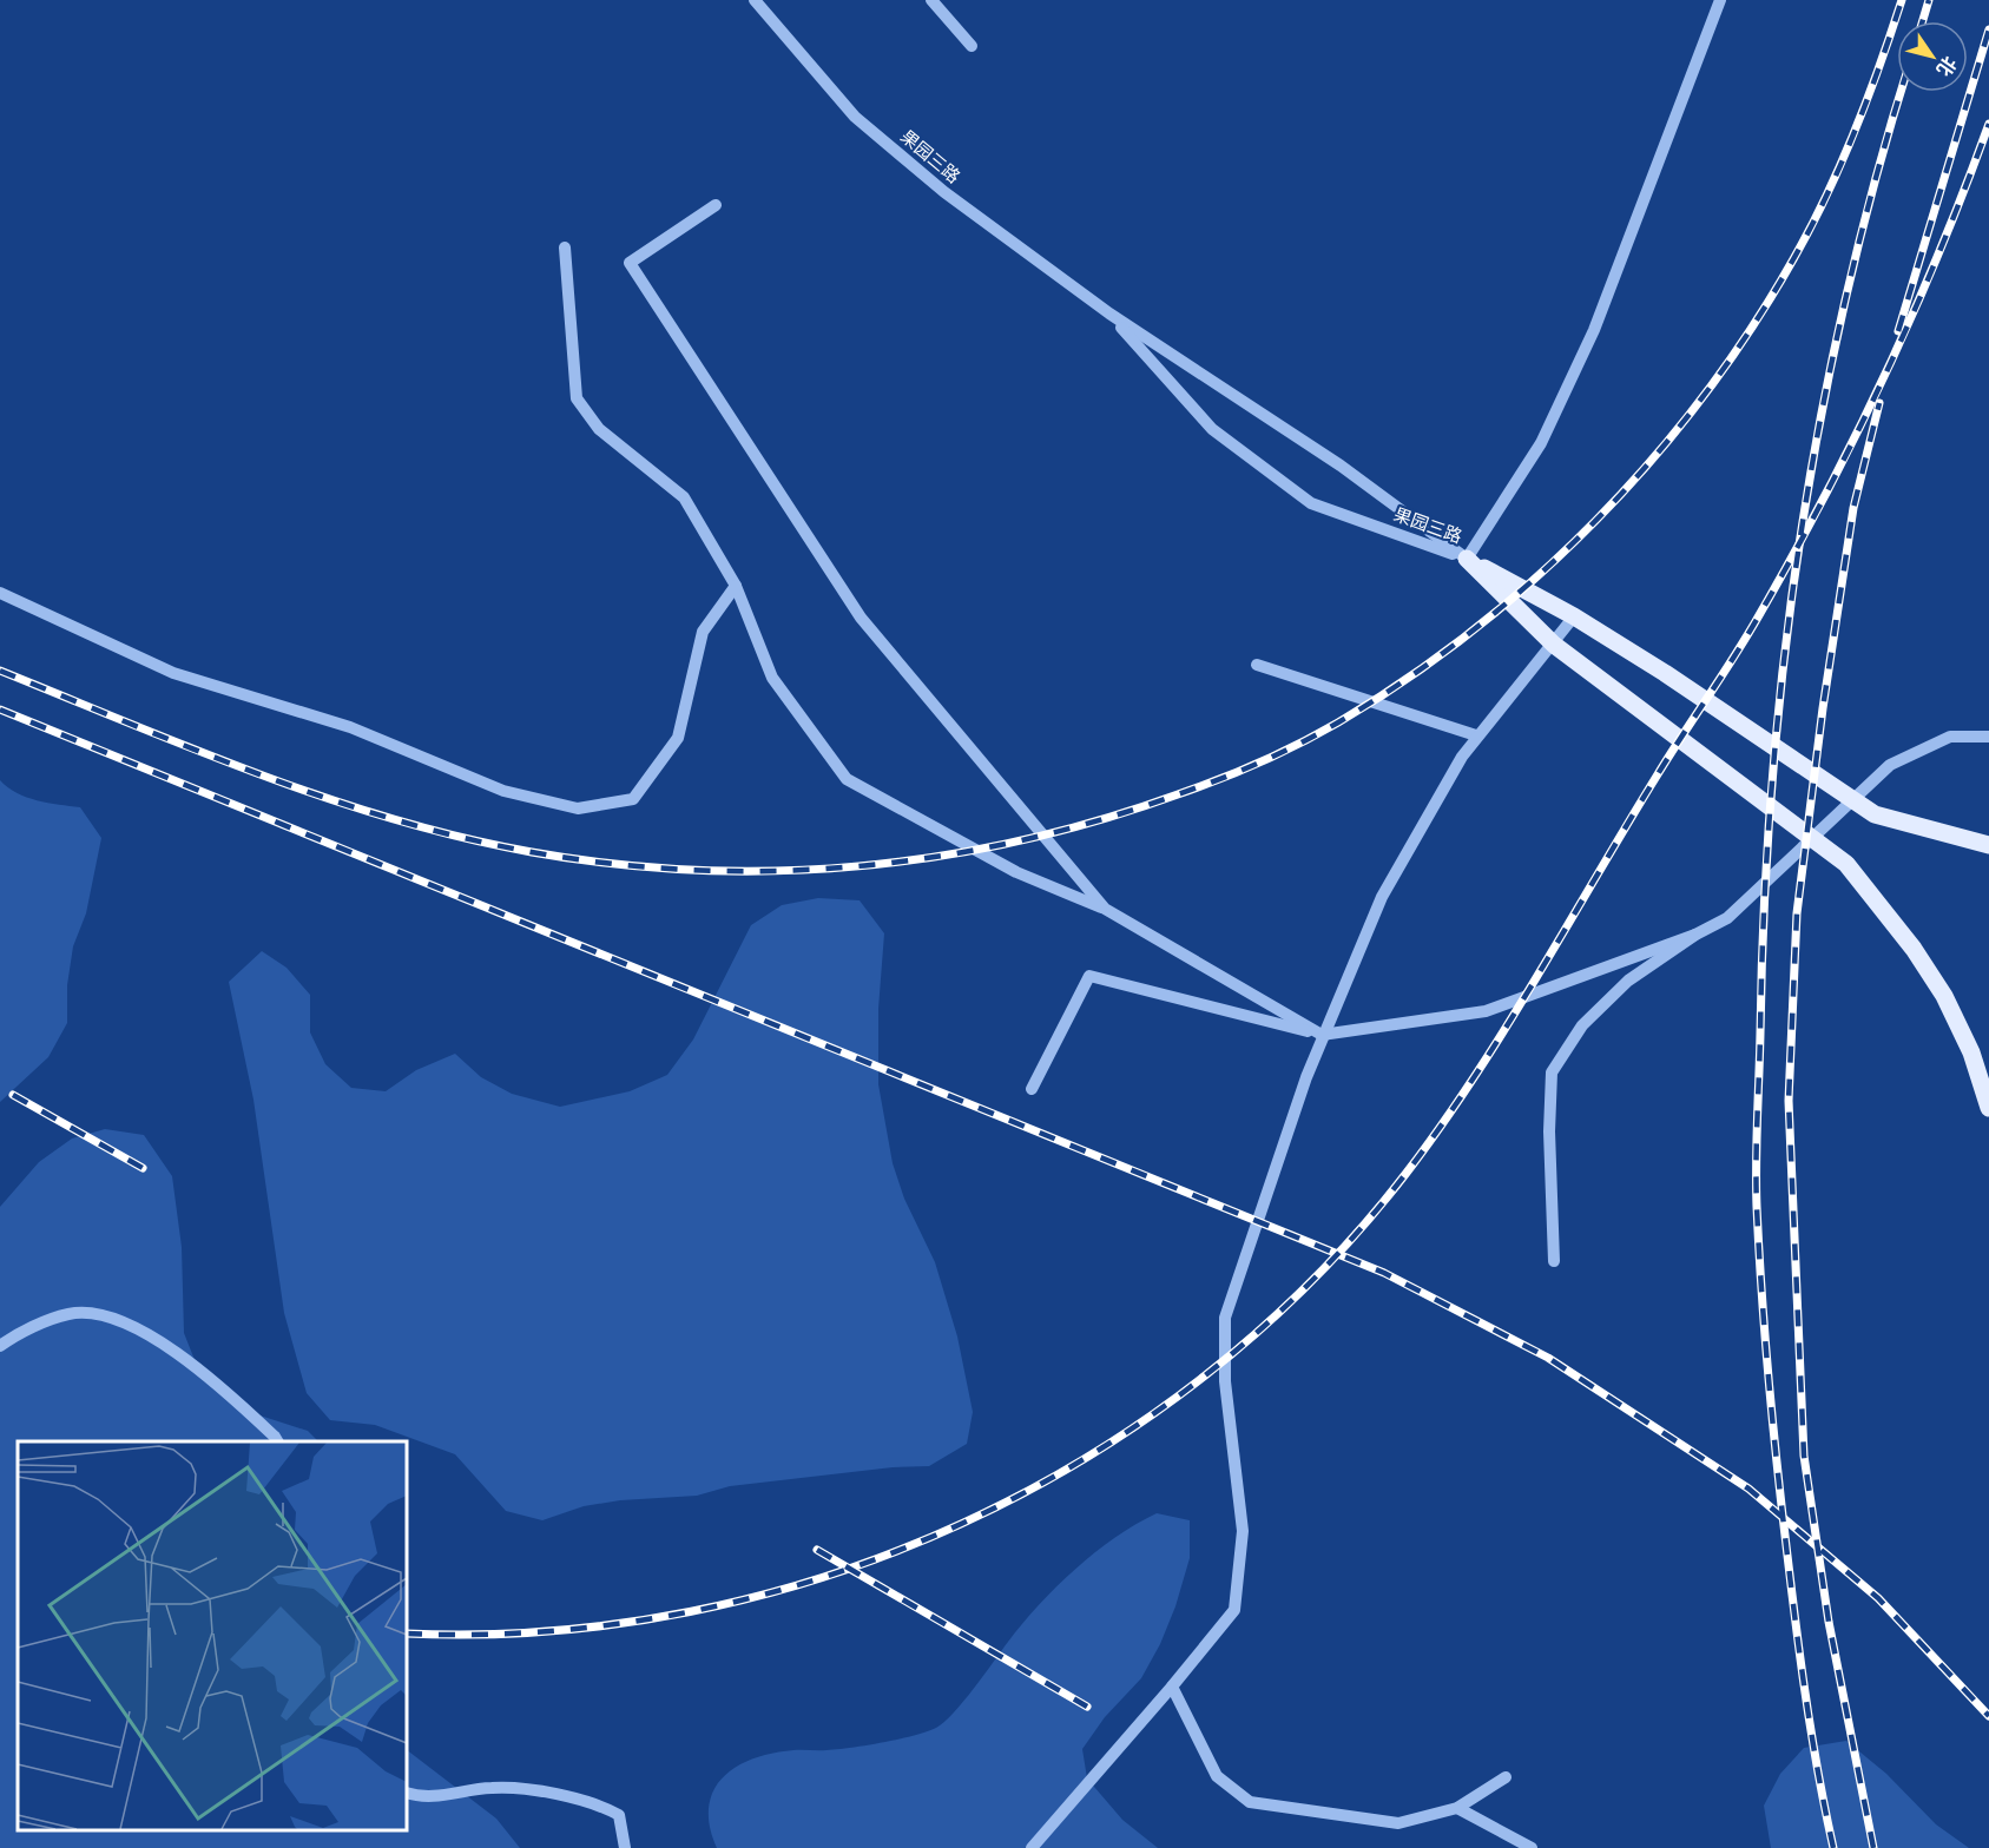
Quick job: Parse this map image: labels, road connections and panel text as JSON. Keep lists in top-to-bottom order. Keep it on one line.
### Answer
{"streets":{"street":["果园三路"]},"north":"bottom right"}
